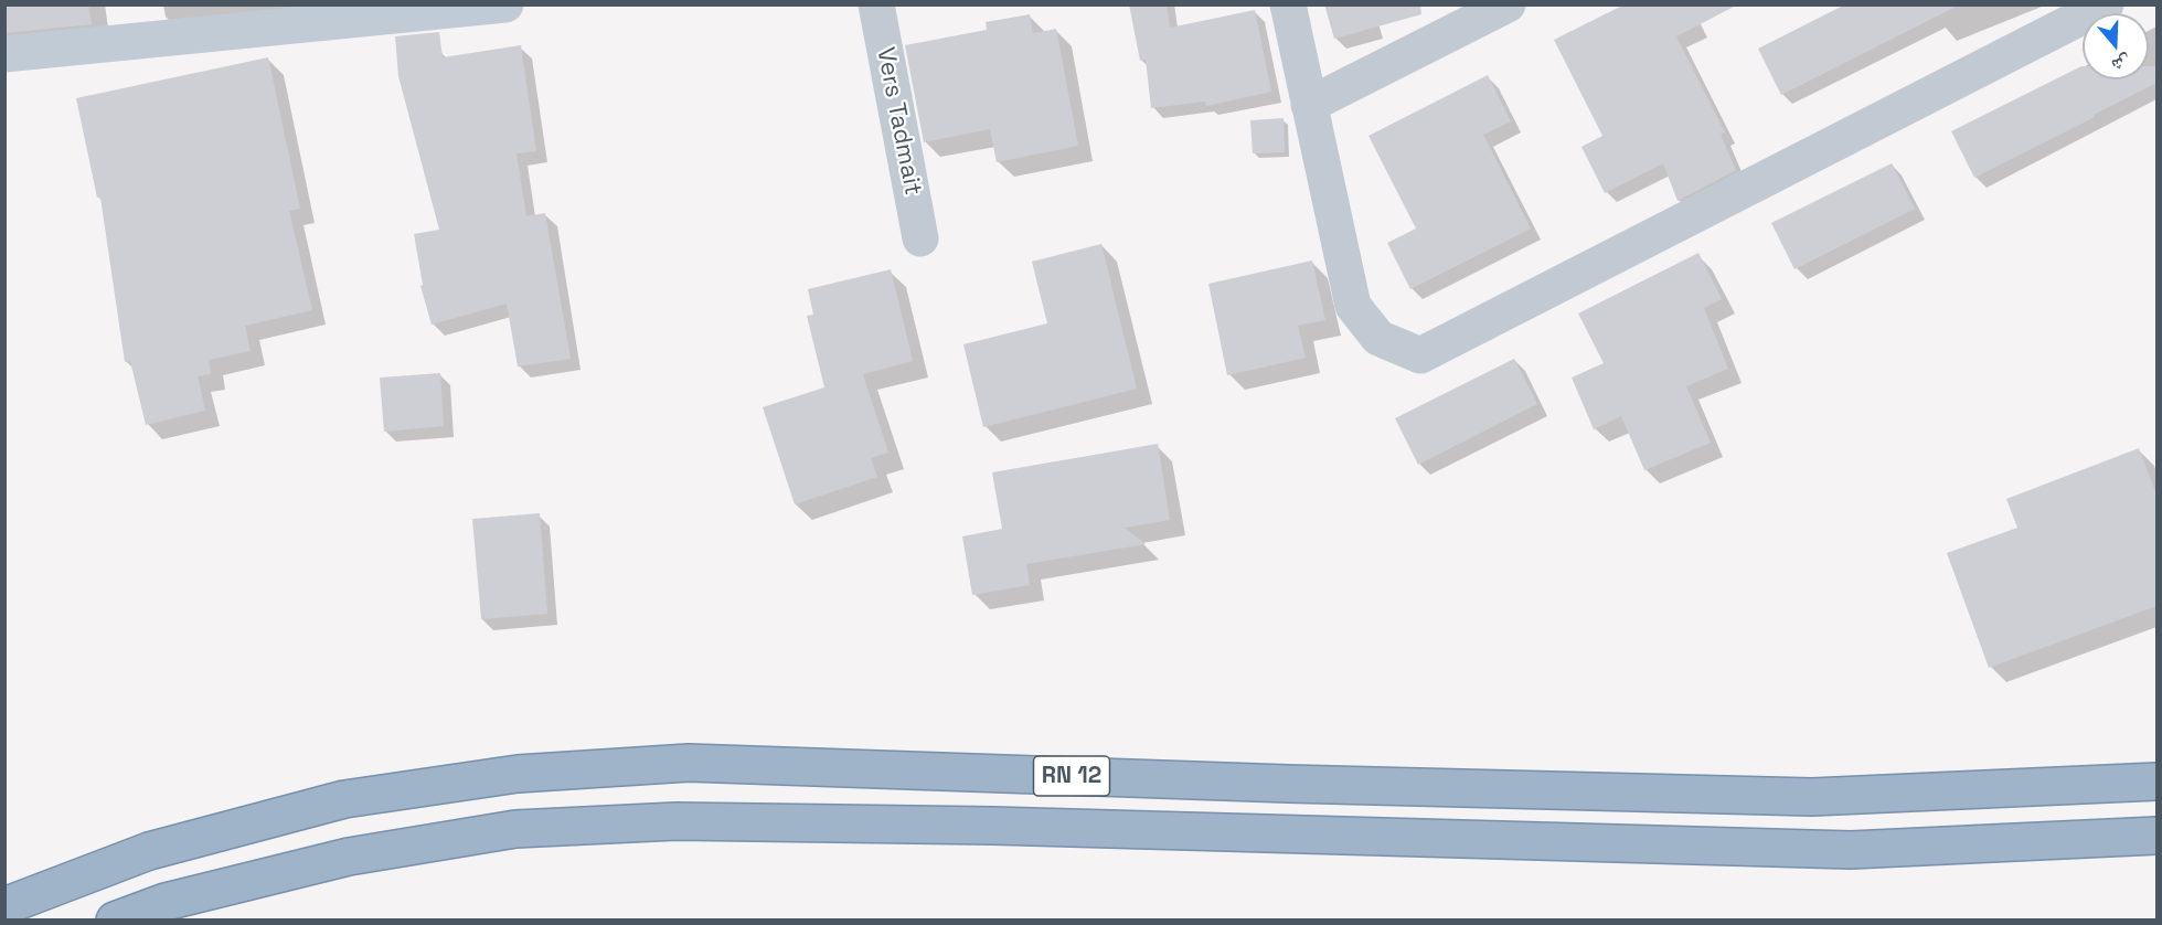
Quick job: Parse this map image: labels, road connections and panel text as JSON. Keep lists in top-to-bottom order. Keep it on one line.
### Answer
{"streets":{"highway":["RN 12"],"street":["Vers Tadmait"]},"north":"bottom"}
